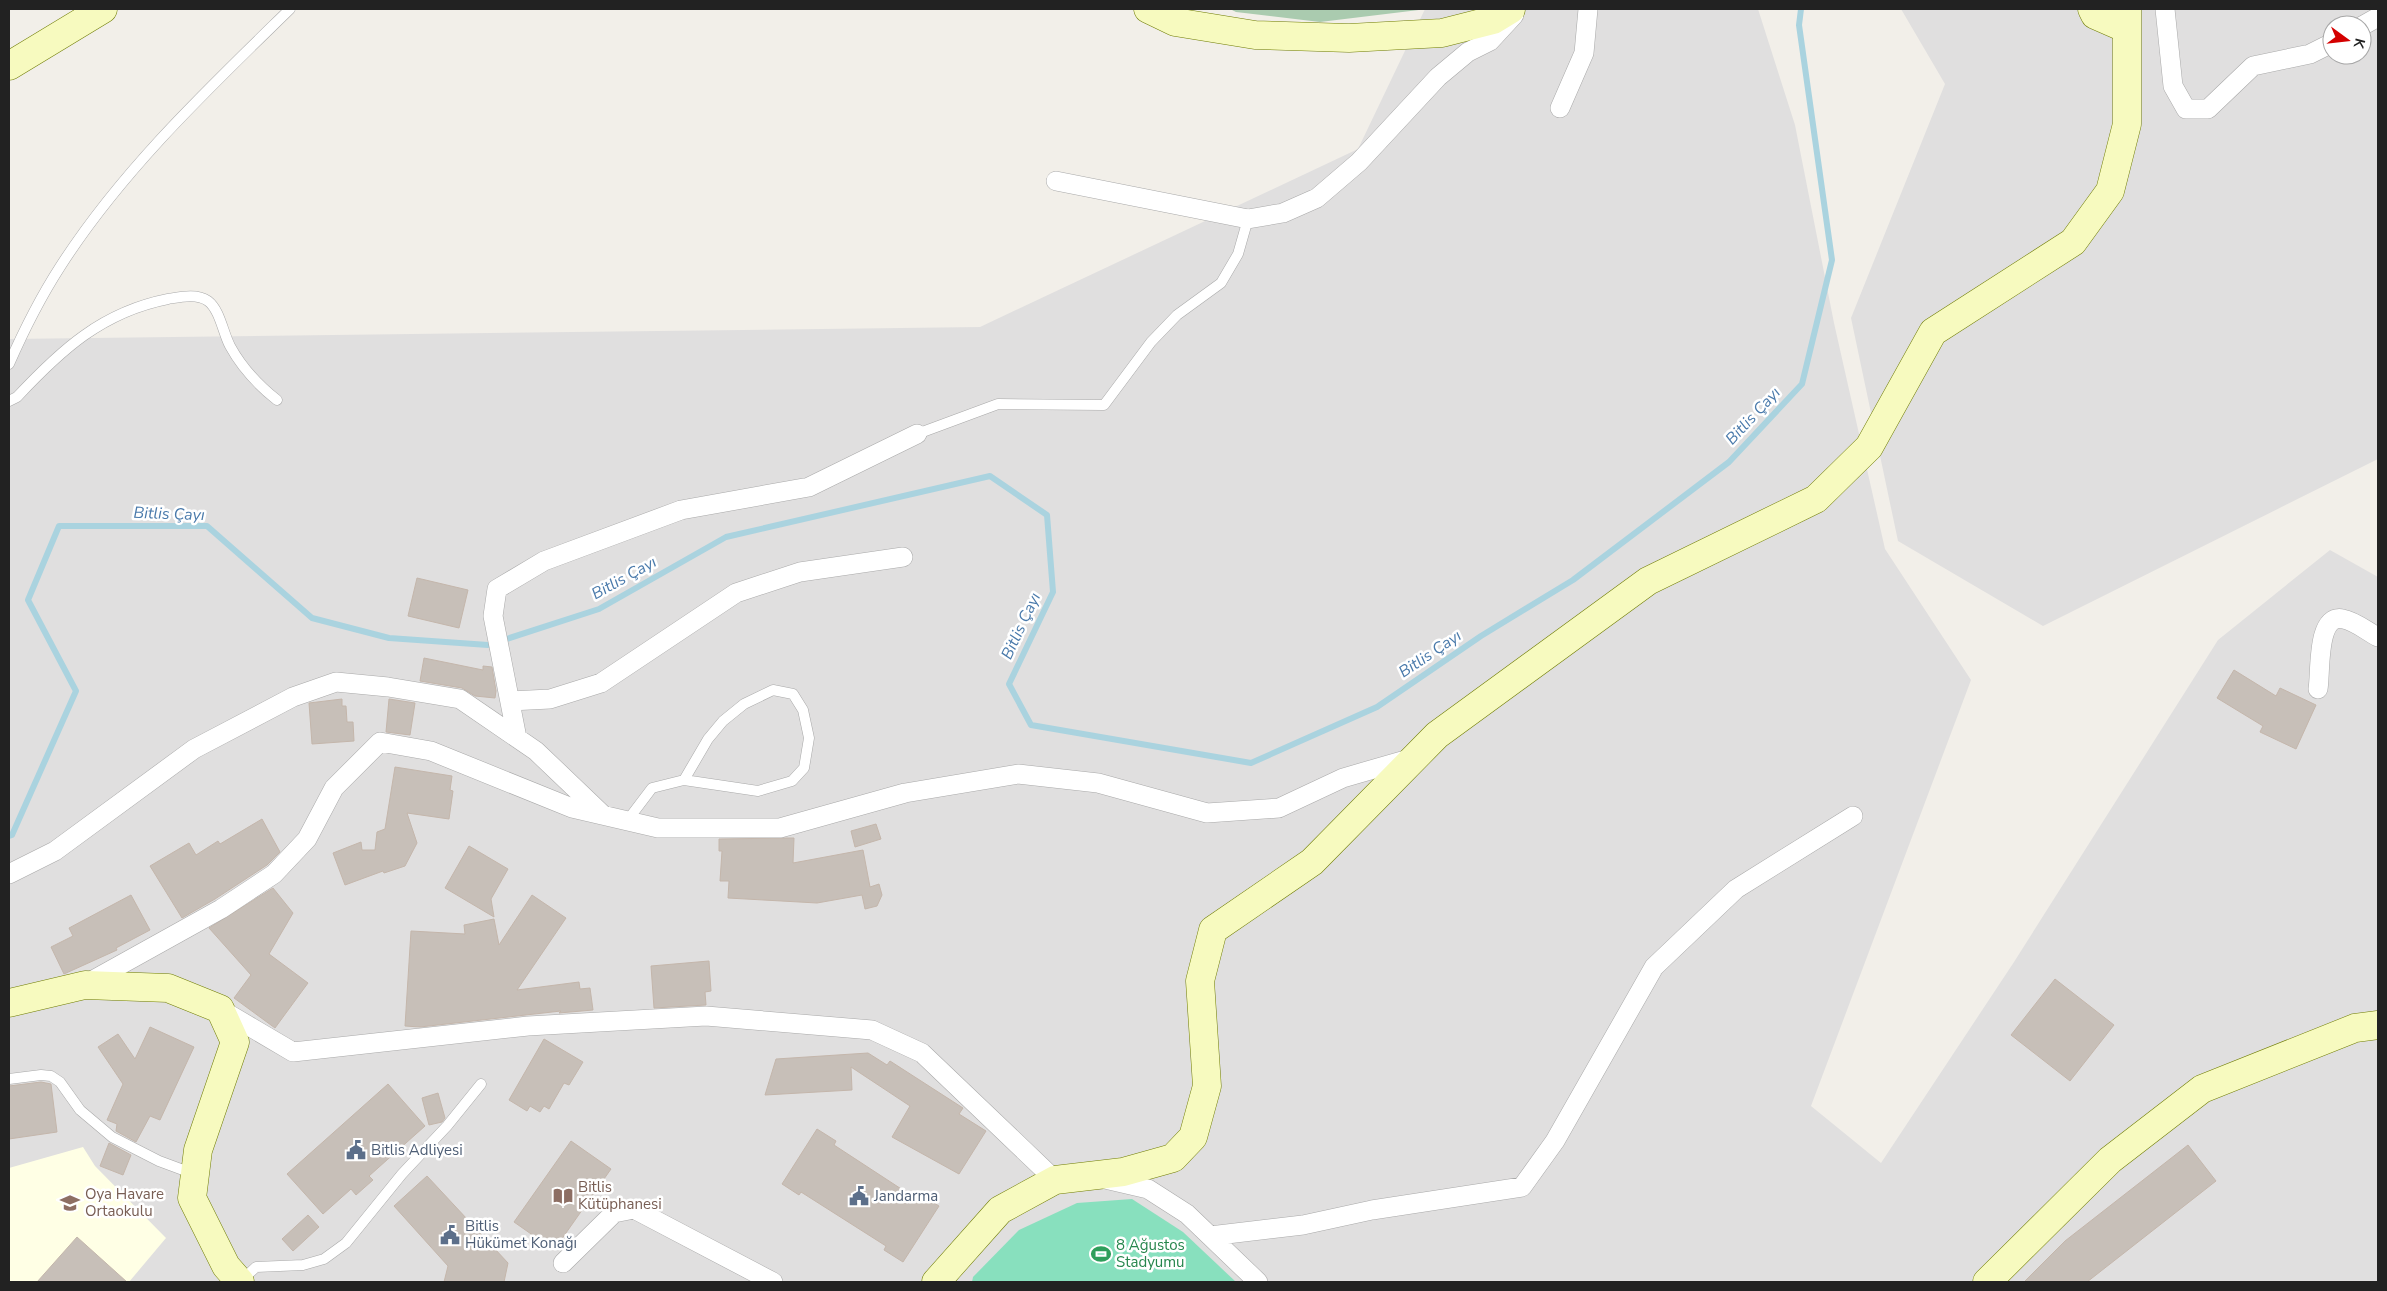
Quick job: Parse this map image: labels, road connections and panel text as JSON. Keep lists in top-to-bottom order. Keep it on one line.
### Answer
{"water":["Bitlis Çayı"],"places":{"public building":["Bitlis Adliyesi","Jandarma","Bitlis Hükümet Konağı"],"library":["Bitlis Kütüphanesi"],"school or university":["Oya Havare Ortaokulu"],"sports":["8 Ağustos Stadyumu"]},"north":"right"}
